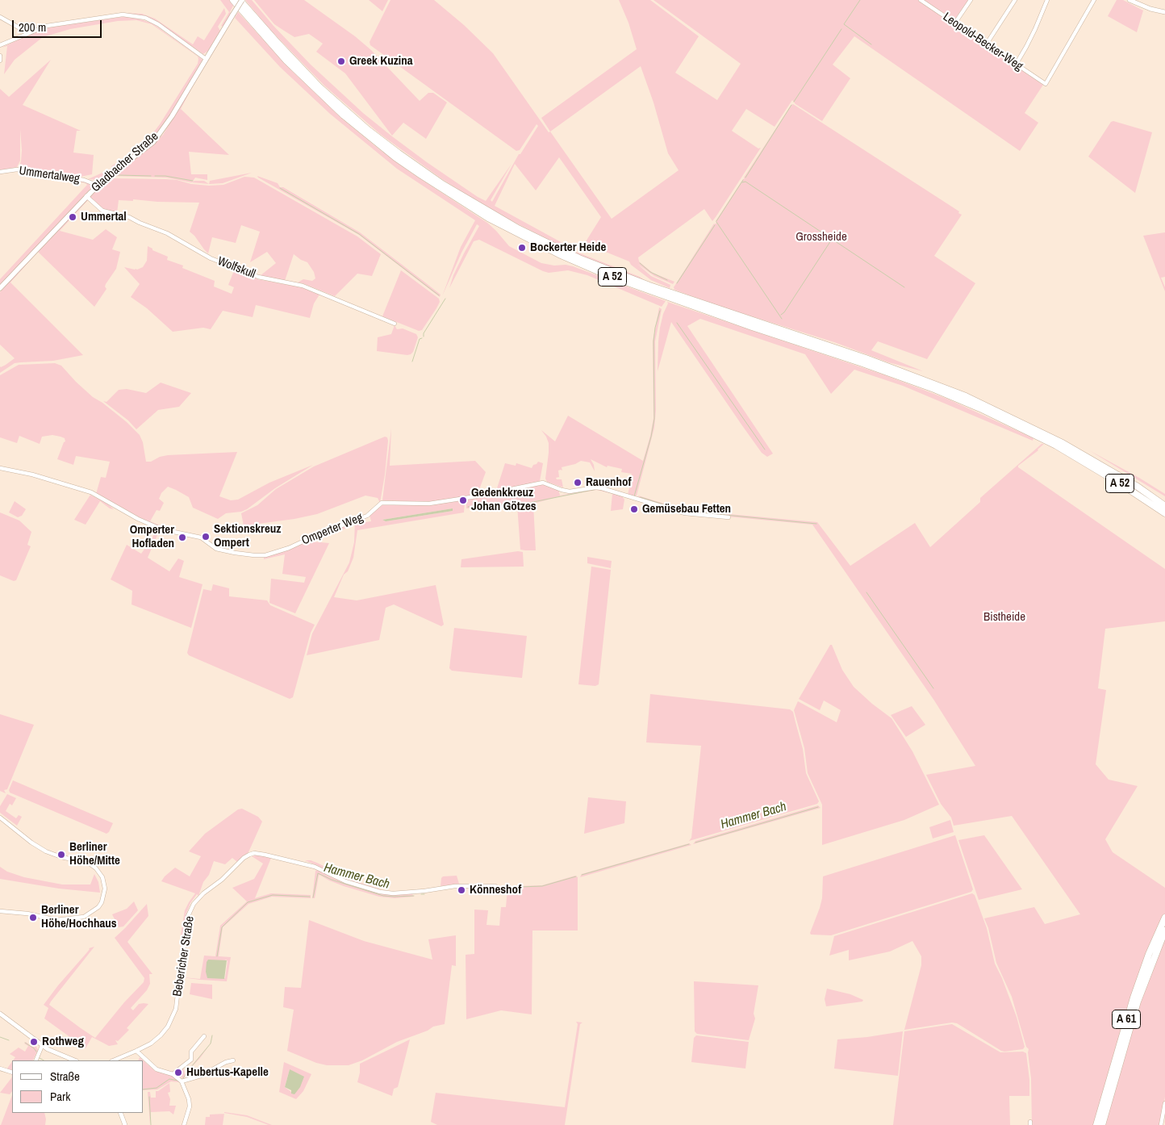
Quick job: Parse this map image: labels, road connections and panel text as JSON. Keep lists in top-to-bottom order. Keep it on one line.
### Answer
{"streets":{"highway":["A 52","A 61"],"main road":["Gladbacher Straße"],"street":["Leopold-Becker-Weg","Ummertalweg","Wolfskull","Omperter Weg","Bebericher Straße"]},"crossings":[["Gladbacher Straße","Ummertalweg"],["Gladbacher Straße","Wolfskull"],["Gladbacher Straße","A 52"]],"water":["Hammer Bach"],"parks":["Grossheide","Bistheide"],"places":["Greek Kuzina","Ummertal","Bockerter Heide","Rauenhof","Gedenkkreuz Johan Götzes","Gemüsebau Fetten","Sektionskreuz Ompert","Omperter Hofladen","Berliner Höhe/Mitte","Könneshof","Berliner Höhe/Hochhaus","Rothweg","Hubertus-Kapelle"],"legend":["Straße","Park"],"scale_bar":"200 m"}
